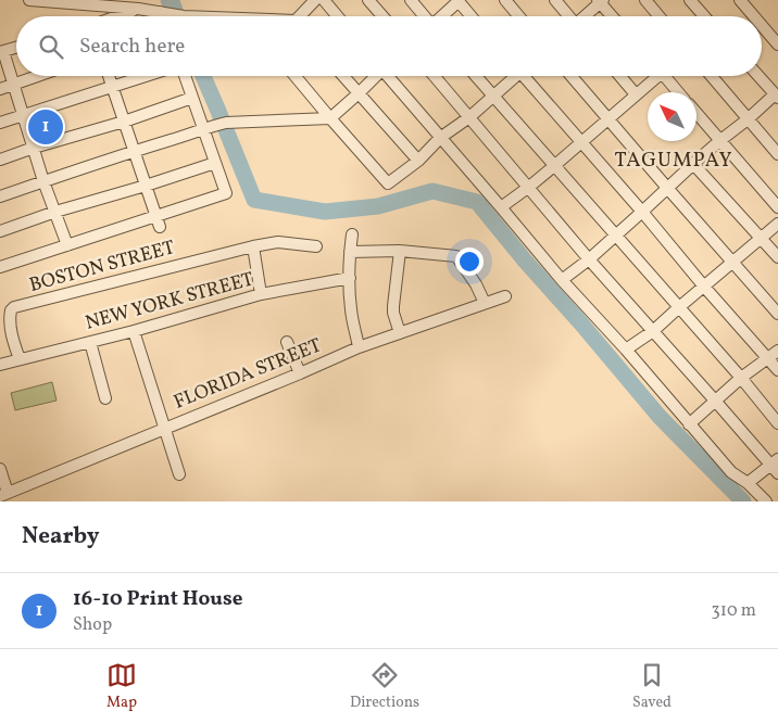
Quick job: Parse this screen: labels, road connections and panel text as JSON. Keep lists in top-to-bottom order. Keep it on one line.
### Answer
{"streets":{"street":["BOSTON STREET","NEW YORK STREET","FLORIDA STREET"]},"crossings":[["BOSTON STREET","NEW YORK STREET"]],"districts":["TAGUMPAY"],"north":"top left","page":{"search":"Search here","pins":"1","heading":"Nearby","list":[{"mark":"1","name":"16-10 Print House","note":"Shop","value":"310 m"}],"nav":["Map","Directions","Saved"]}}
